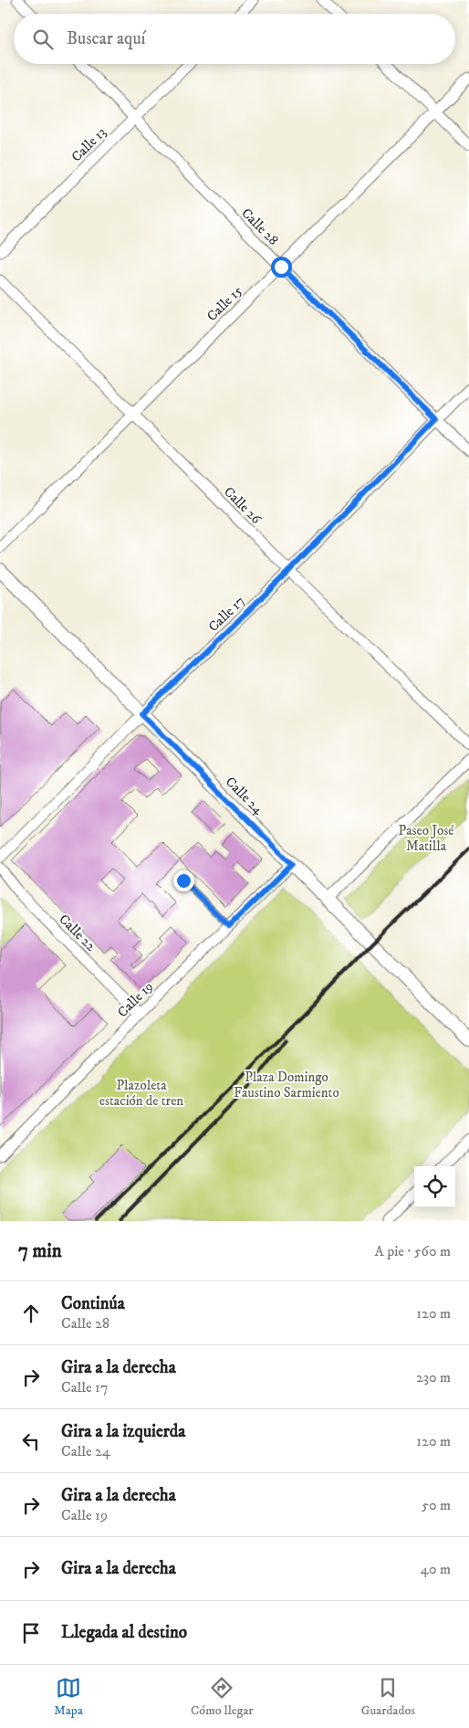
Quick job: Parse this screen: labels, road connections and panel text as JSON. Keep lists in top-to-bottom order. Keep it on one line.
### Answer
{"streets":{"street":["Calle 13","Calle 28","Calle 15","Calle 26","Calle 17","Calle 24","Calle 22","Calle 19"]},"crossings":[["Calle 13","Calle 28"],["Calle 28","Calle 15"],["Calle 28","Calle 17"],["Calle 15","Calle 26"],["Calle 26","Calle 17"],["Calle 17","Calle 24"],["Calle 24","Calle 19"],["Calle 22","Calle 19"]],"parks":["Paseo José Matilla","Plaza Domingo Faustino Sarmiento","Plazoleta estación de tren"],"page":{"search":"Buscar aquí","heading":["7 min","A pie · 560 m"],"list":[["Continúa","Calle 28","120 m"],["Gira a la derecha","Calle 17","230 m"],["Gira a la izquierda","Calle 24","120 m"],["Gira a la derecha","Calle 19","50 m"],["Gira a la derecha","40 m"],"Llegada al destino"],"nav":["Mapa","Cómo llegar","Guardados"]}}
